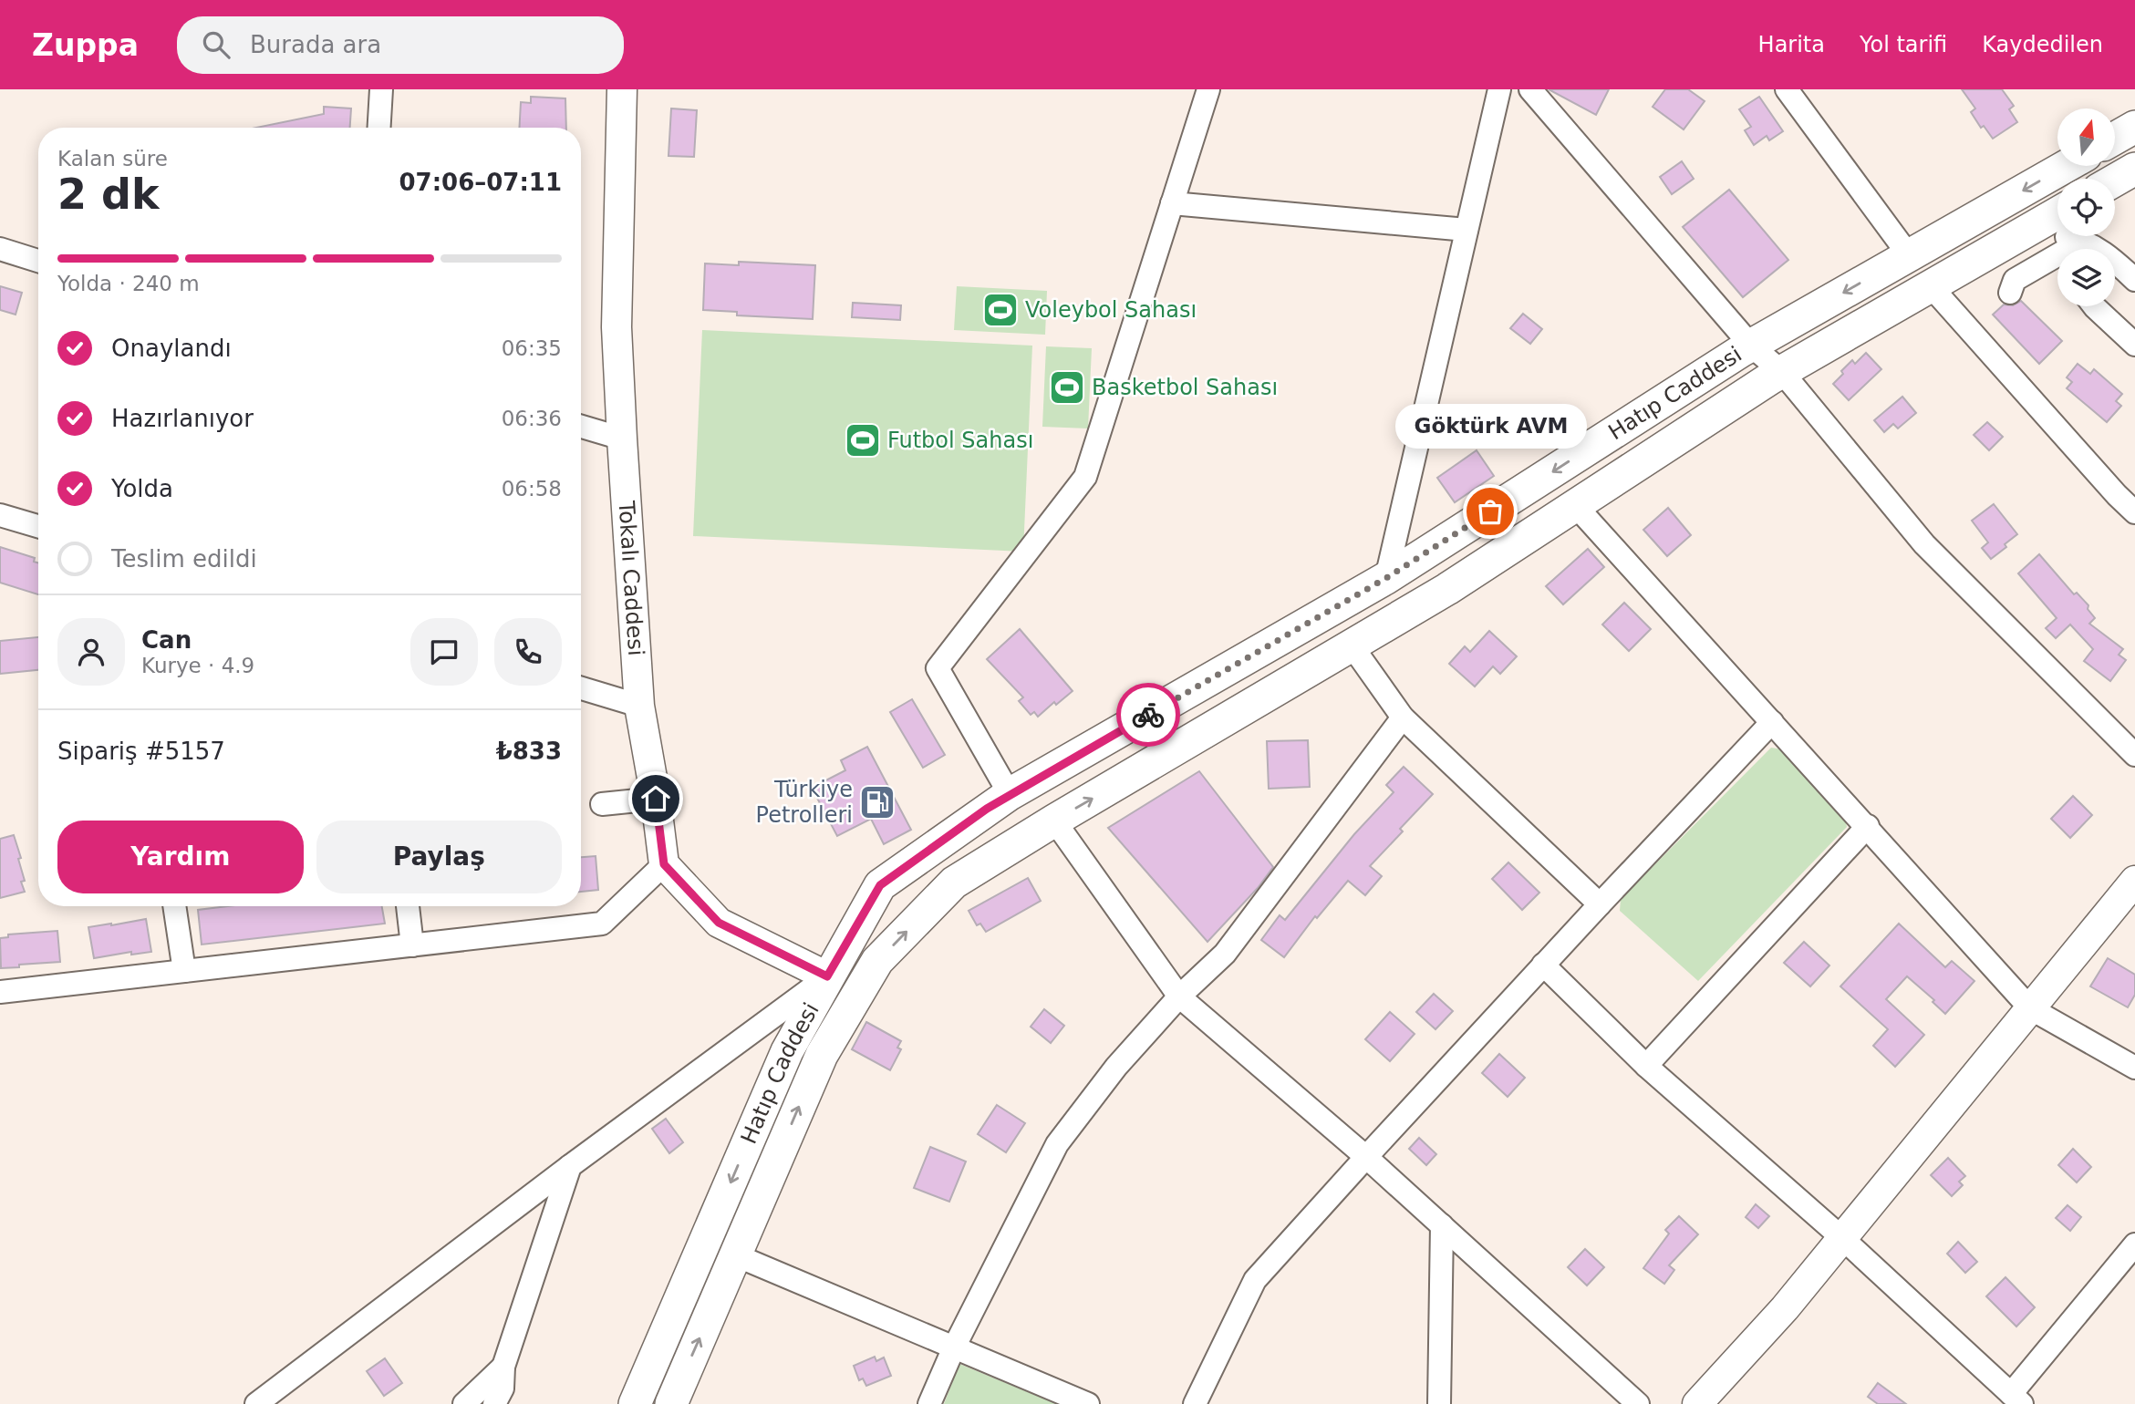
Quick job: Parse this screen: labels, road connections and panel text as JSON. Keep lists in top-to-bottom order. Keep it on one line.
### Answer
{"streets":{"main road":["Hatıp Caddesi"],"street":["Tokalı Caddesi"]},"places":{"sports":["Voleybol Sahası","Basketbol Sahası","Futbol Sahası"],"other":["Göktürk AVM"],"fuel station":["Türkiye Petrolleri"]},"north":"top","page":{"header":"Zuppa","search":"Burada ara","nav":["Harita","Yol tarifi","Kaydedilen"],"heading":["2 dk","Kalan süre","07:06–07:11"],"panel":["Can","Kurye · 4.9","Sipariş #5157","₺833"],"bar":"Yolda · 240 m","list":[["Onaylandı","06:35"],["Hazırlanıyor","06:36"],["Yolda","06:58"],"Teslim edildi"],"bubble":"Göktürk AVM","buttons":["Yardım","Paylaş"]}}
